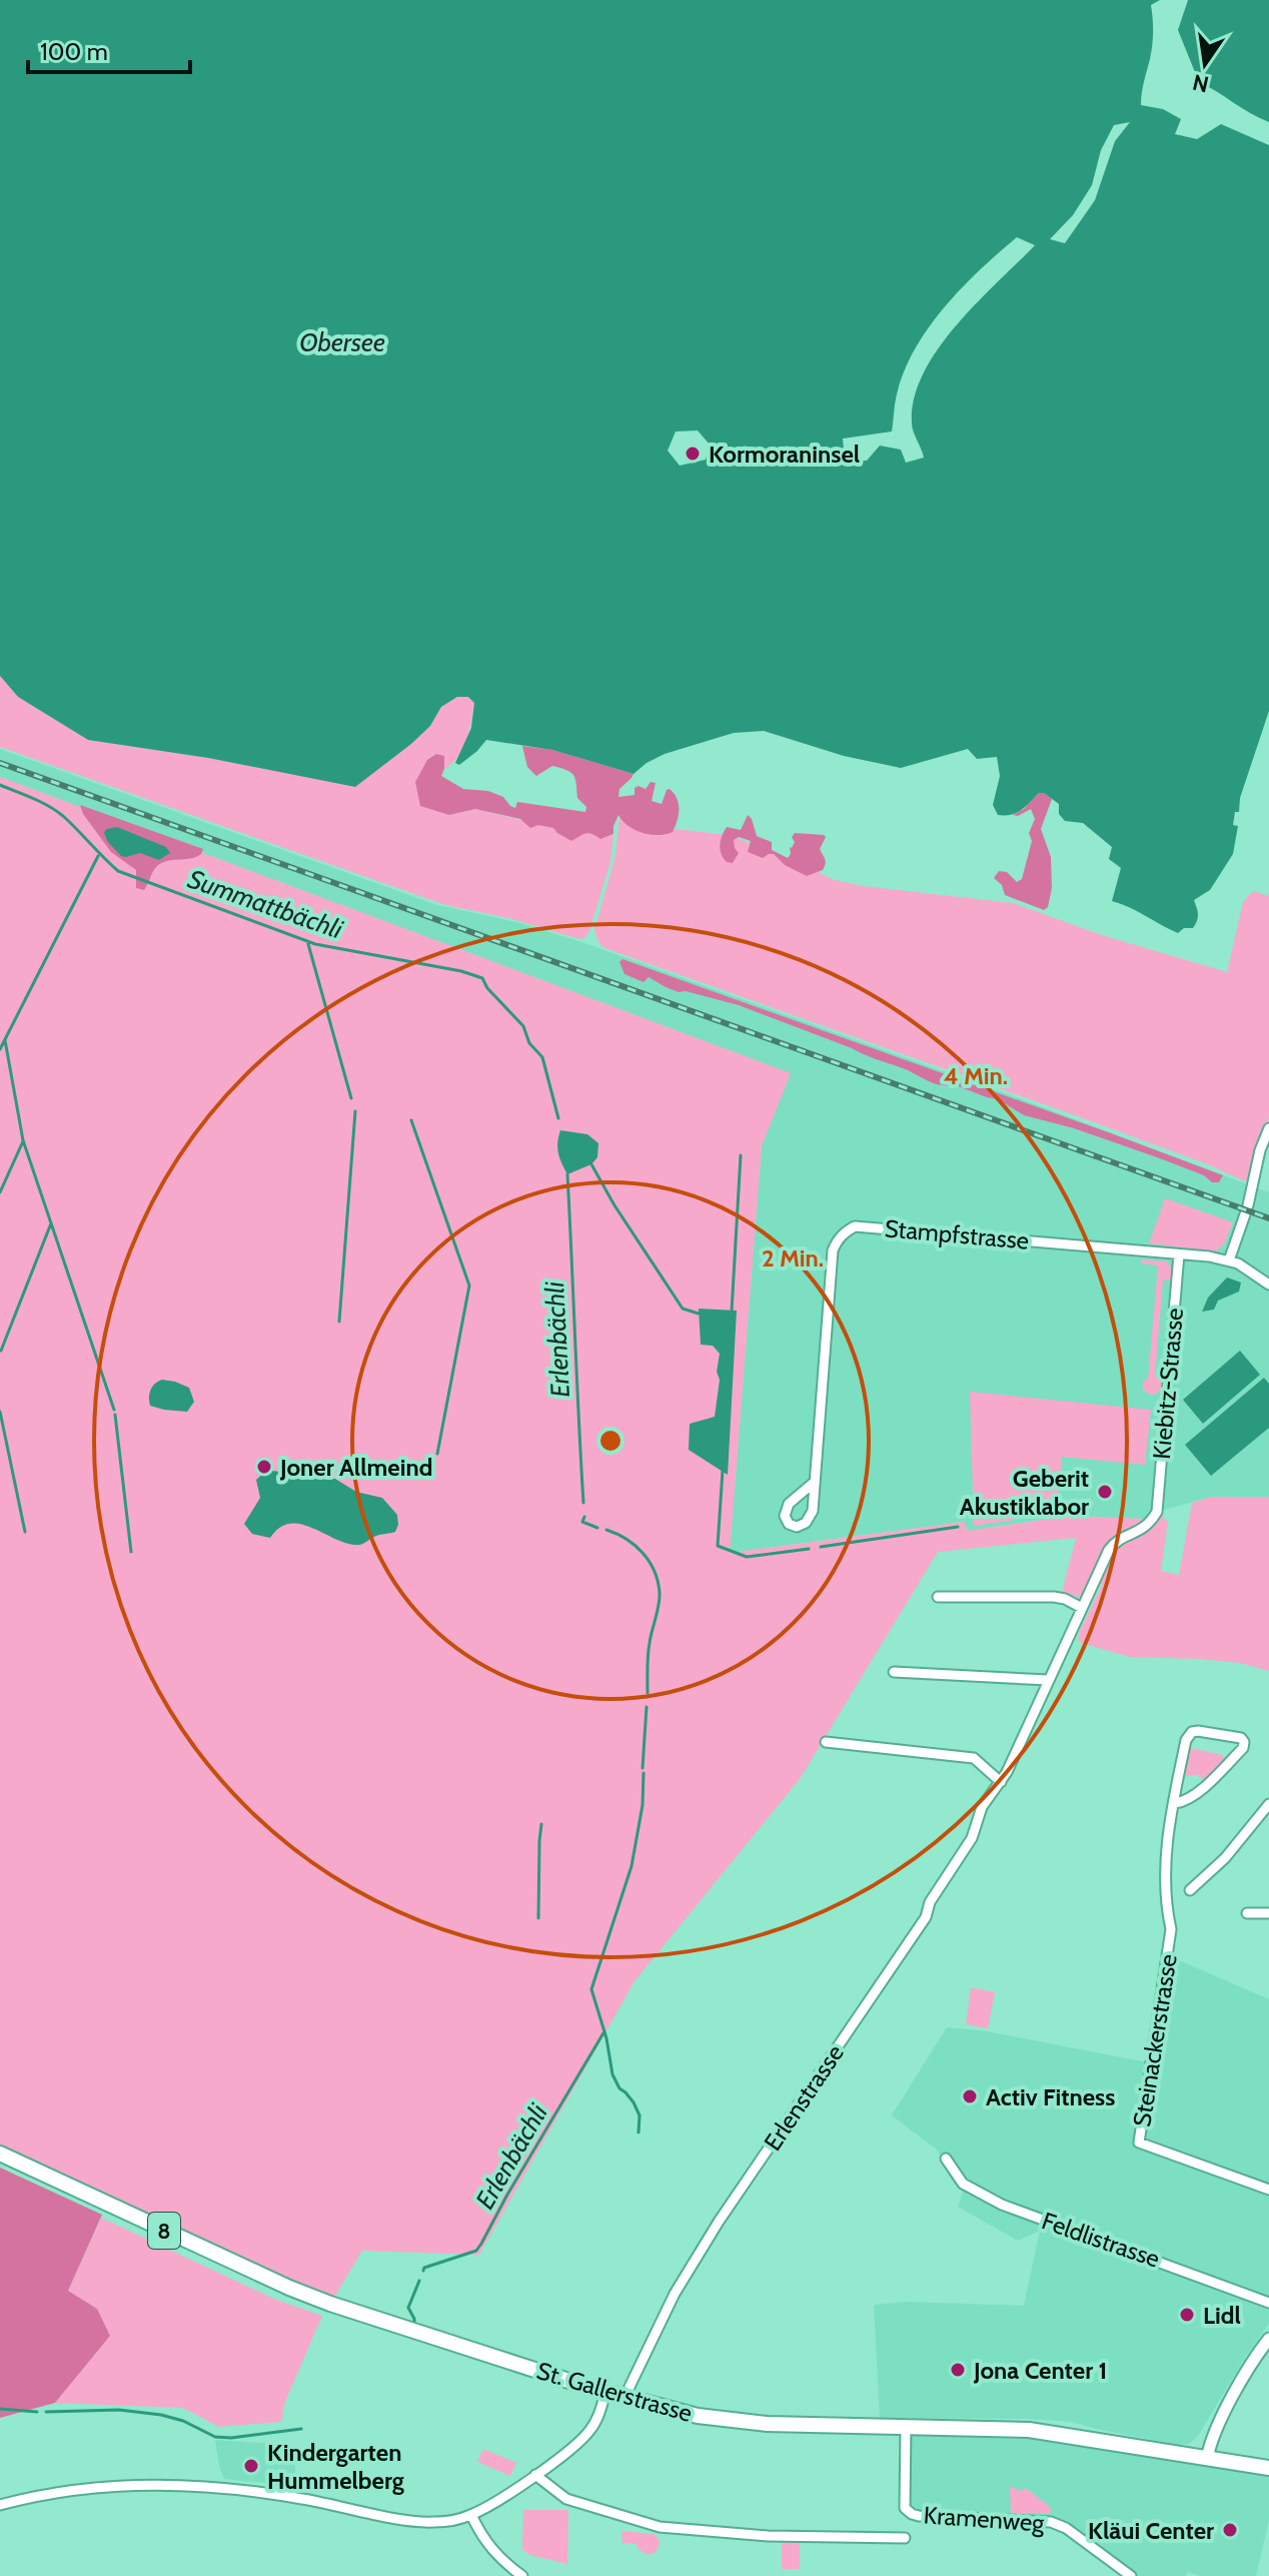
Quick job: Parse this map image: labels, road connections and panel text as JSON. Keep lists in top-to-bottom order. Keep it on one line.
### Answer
{"streets":{"main road":["8","St. Gallerstrasse"],"street":["Stampfstrasse","Kiebitz-Strasse","Steinackerstrasse","Erlenstrasse","Feldlistrasse","Kramenweg"]},"crossings":[["Stampfstrasse","Kiebitz-Strasse"],["Kiebitz-Strasse","Erlenstrasse"],["Erlenstrasse","St. Gallerstrasse"],["St. Gallerstrasse","Kramenweg"]],"water":["Obersee","Summattbächli","Erlenbächli"],"places":["Kormoraninsel","Joner Allmeind","Geberit Akustiklabor","Activ Fitness","Lidl","Jona Center 1","Kindergarten Hummelberg","Kläui Center"],"scale_bar":"100 m","north":"bottom","rings":["4 Min.","2 Min."]}
